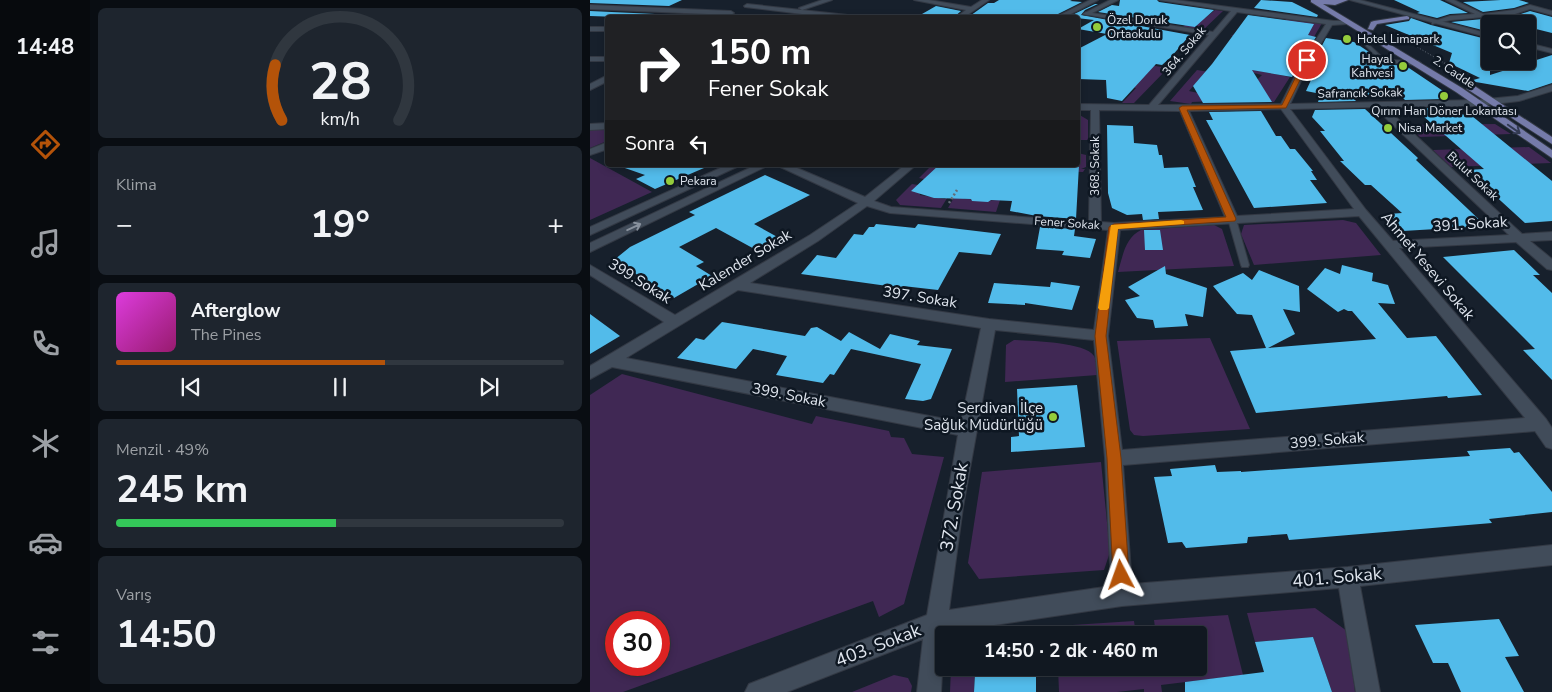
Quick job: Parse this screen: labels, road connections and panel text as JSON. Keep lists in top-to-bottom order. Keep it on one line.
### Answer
{"streets":{"main road":["2. Cadde"],"street":["364. Sokak","Safrancık Sokak","368. Sokak","Bulut Sokak","Fener Sokak","391. Sokak","Kalender Sokak","Ahmet Yesevi Sokak","399.Sokak","397. Sokak","399. Sokak","372. Sokak","401. Sokak","403. Sokak"]},"crossings":[["364. Sokak","Safrancık Sokak"],["2. Cadde","Safrancık Sokak"],["Safrancık Sokak","368. Sokak"],["Safrancık Sokak","Bulut Sokak"],["Safrancık Sokak","Ahmet Yesevi Sokak"],["368. Sokak","Fener Sokak"],["Bulut Sokak","391. Sokak"],["Fener Sokak","Kalender Sokak"],["Fener Sokak","Ahmet Yesevi Sokak"],["391. Sokak","Ahmet Yesevi Sokak"],["Kalender Sokak","399.Sokak"],["Kalender Sokak","397. Sokak"],["Kalender Sokak","399. Sokak"],["Ahmet Yesevi Sokak","399. Sokak"],["397. Sokak","372. Sokak"],["399. Sokak","372. Sokak"],["372. Sokak","403. Sokak"],["401. Sokak","403. Sokak"]],"places":["Özel Doruk Ortaokulu","Hotel Limapark","Hayal Kahvesi","Qırım Han Döner Lokantası","Nisa Market","Pekara","Serdivan İlçe Sağlık Müdürlüğü"],"page":{"tabs":"14:48","turn":["150 m","Fener Sokak"],"then":"Sonra","tile":["Klima",["Menzil · 49%","245 km"],["Varış","14:50"]],"heat":["−","19°","+"],"song":["Afterglow","The Pines"],"limit":"30","trip":"14:50 · 2 dk · 460 m","gauge":["28","km/h"]}}
